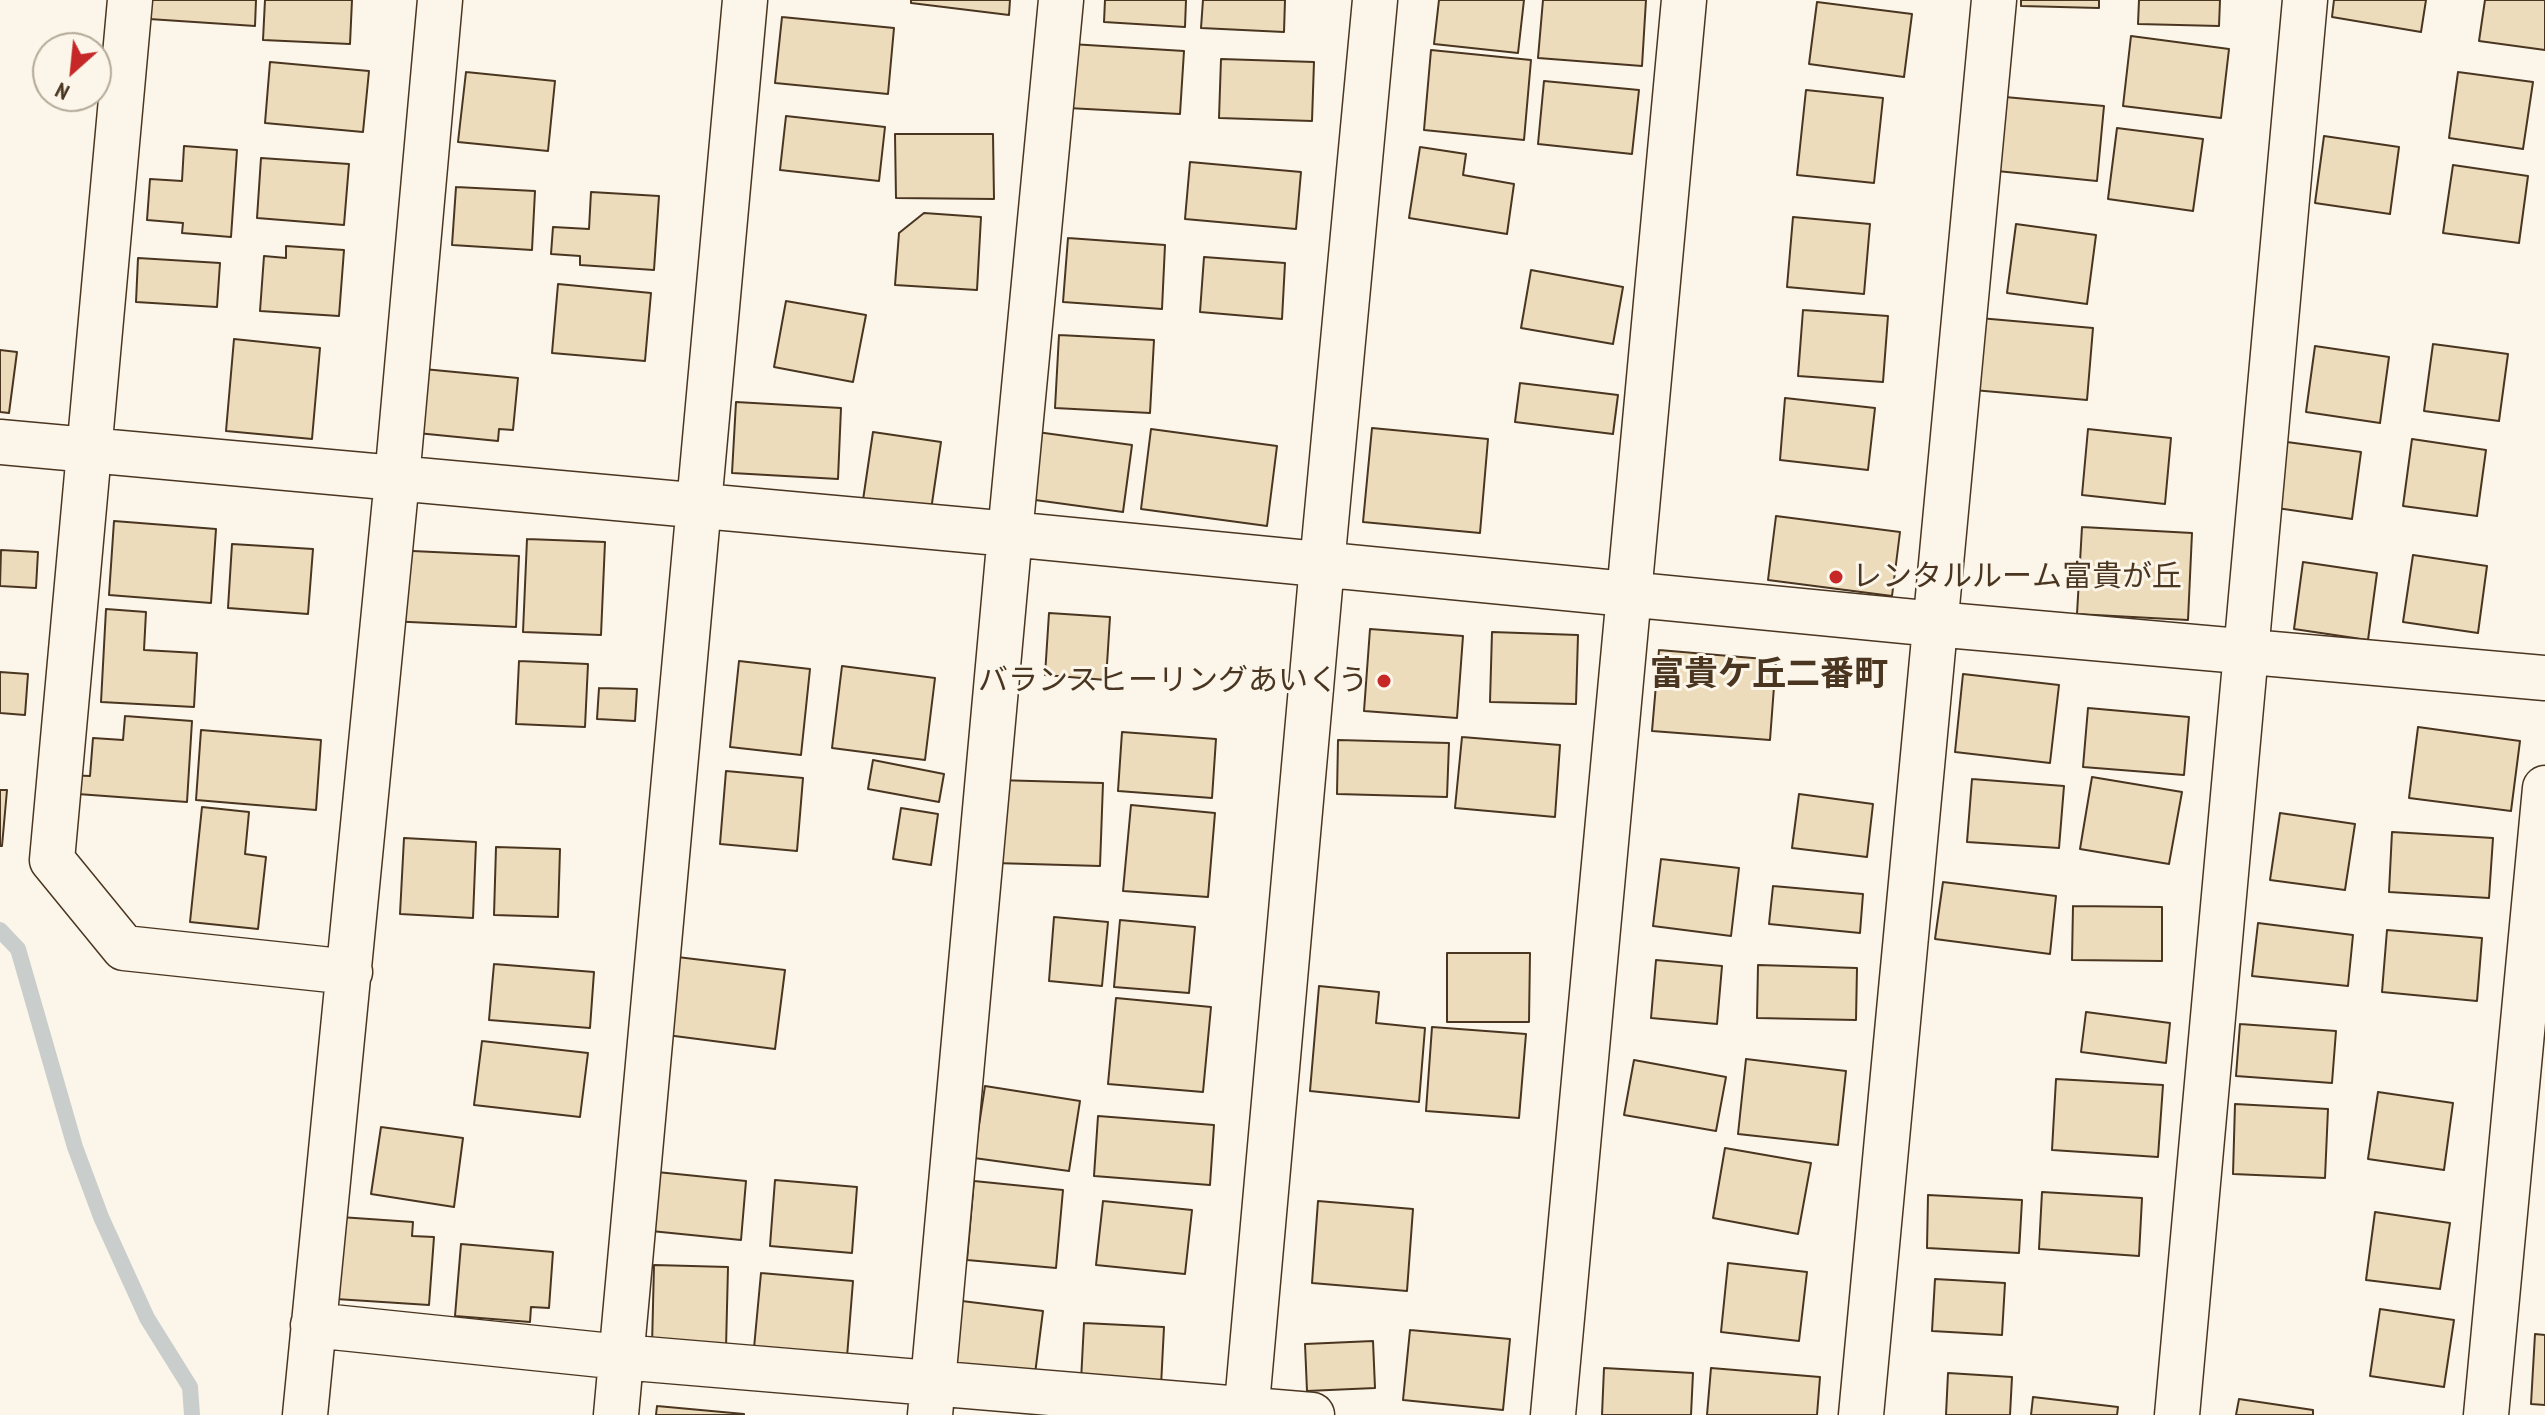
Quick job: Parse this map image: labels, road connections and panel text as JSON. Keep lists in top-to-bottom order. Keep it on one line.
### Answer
{"districts":["富貴ケ丘二番町"],"places":["レンタルルーム富貴が丘","バランスヒーリングあいくう"],"north":"bottom left"}
